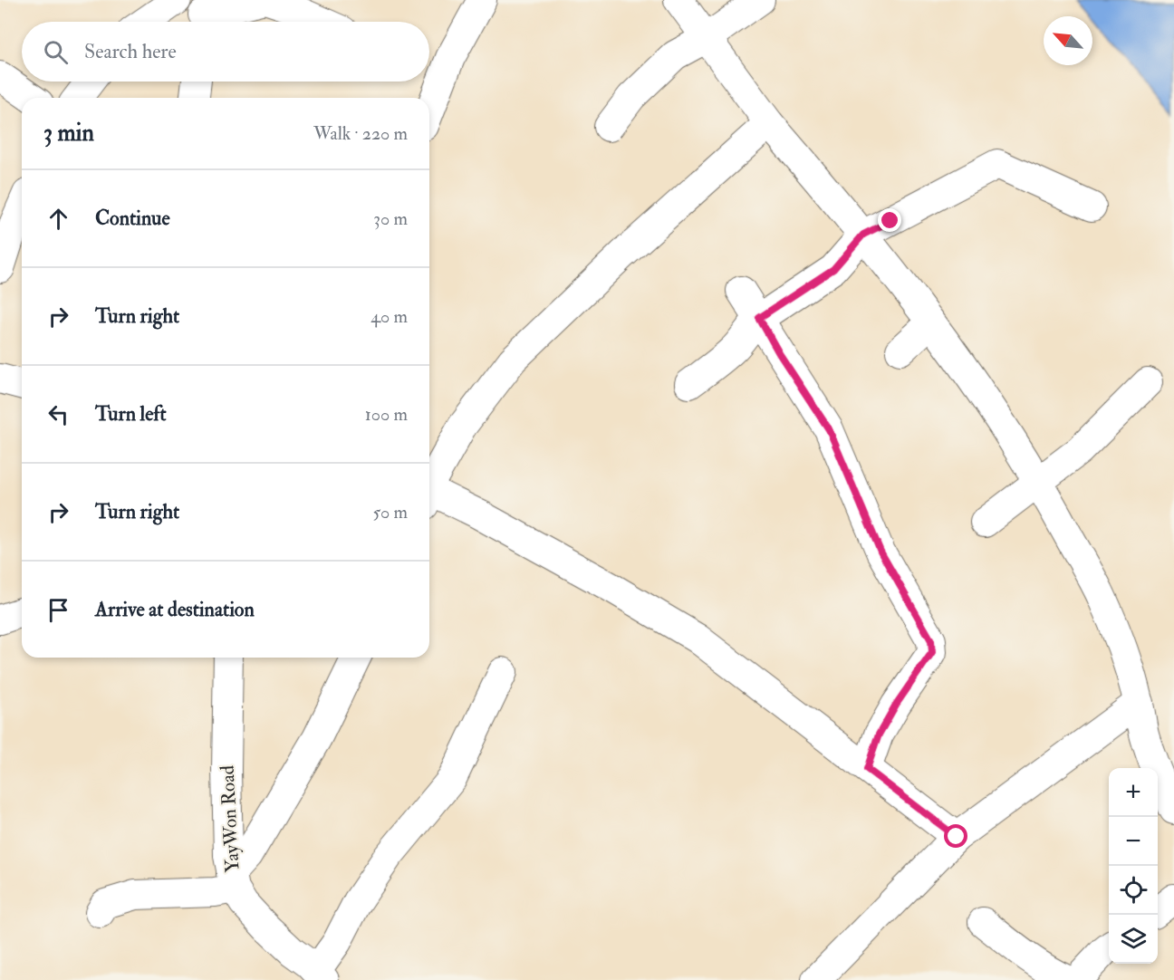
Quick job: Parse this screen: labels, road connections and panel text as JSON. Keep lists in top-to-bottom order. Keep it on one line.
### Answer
{"streets":{"street":["YayWon Road"]},"north":"top left","page":{"search":"Search here","heading":["3 min","Walk · 220 m"],"list":[["Continue","30 m"],["Turn right","40 m"],["Turn left","100 m"],["Turn right","50 m"],"Arrive at destination"],"map_buttons":["+","−"]}}
